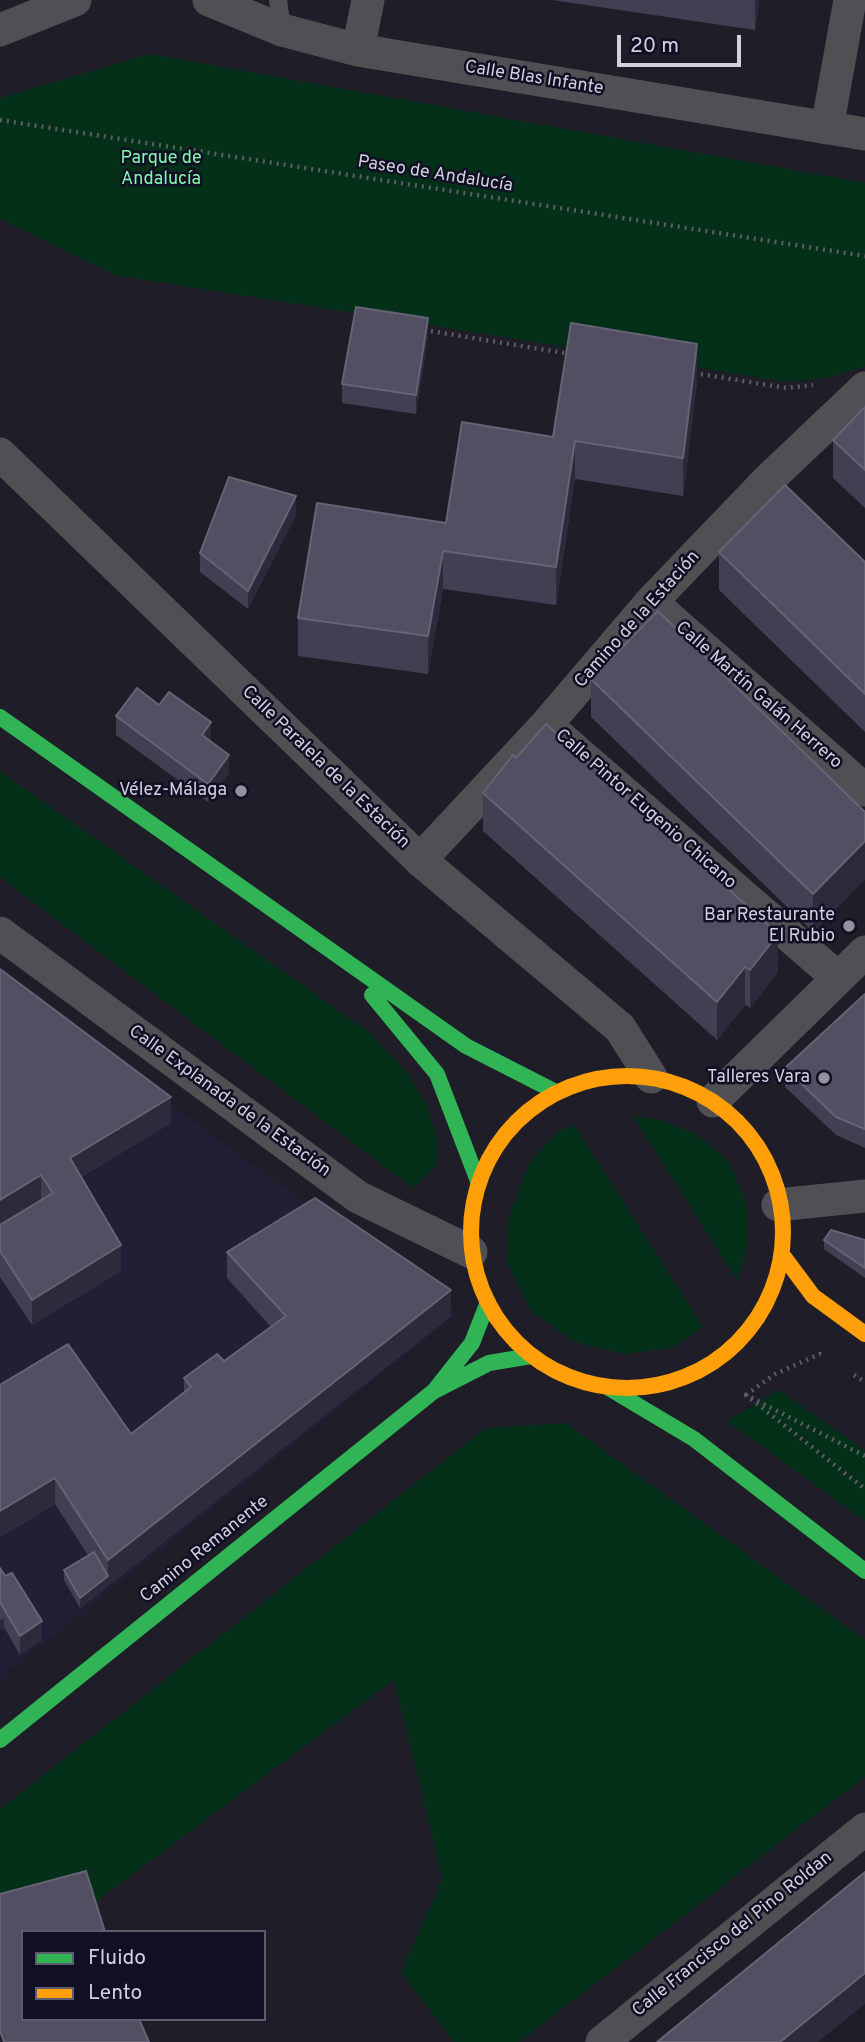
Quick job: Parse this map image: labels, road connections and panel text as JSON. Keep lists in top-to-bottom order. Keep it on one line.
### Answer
{"streets":{"street":["Calle Blas Infante","Camino de la Estación","Calle Martín Galán Herrero","Calle Paralela de la Estación","Calle Pintor Eugenio Chicano","Calle Explanada de la Estación","Camino Remanente","Calle Francisco del Pino Roldan"],"path":["Paseo de Andalucía"]},"crossings":[["Camino de la Estación","Calle Martín Galán Herrero"],["Camino de la Estación","Calle Paralela de la Estación"],["Camino de la Estación","Calle Pintor Eugenio Chicano"]],"parks":["Parque de Andalucía"],"places":["Vélez-Málaga","Bar Restaurante El Rubio","Talleres Vara"],"legend":["Fluido","Lento"],"scale_bar":"20 m"}
